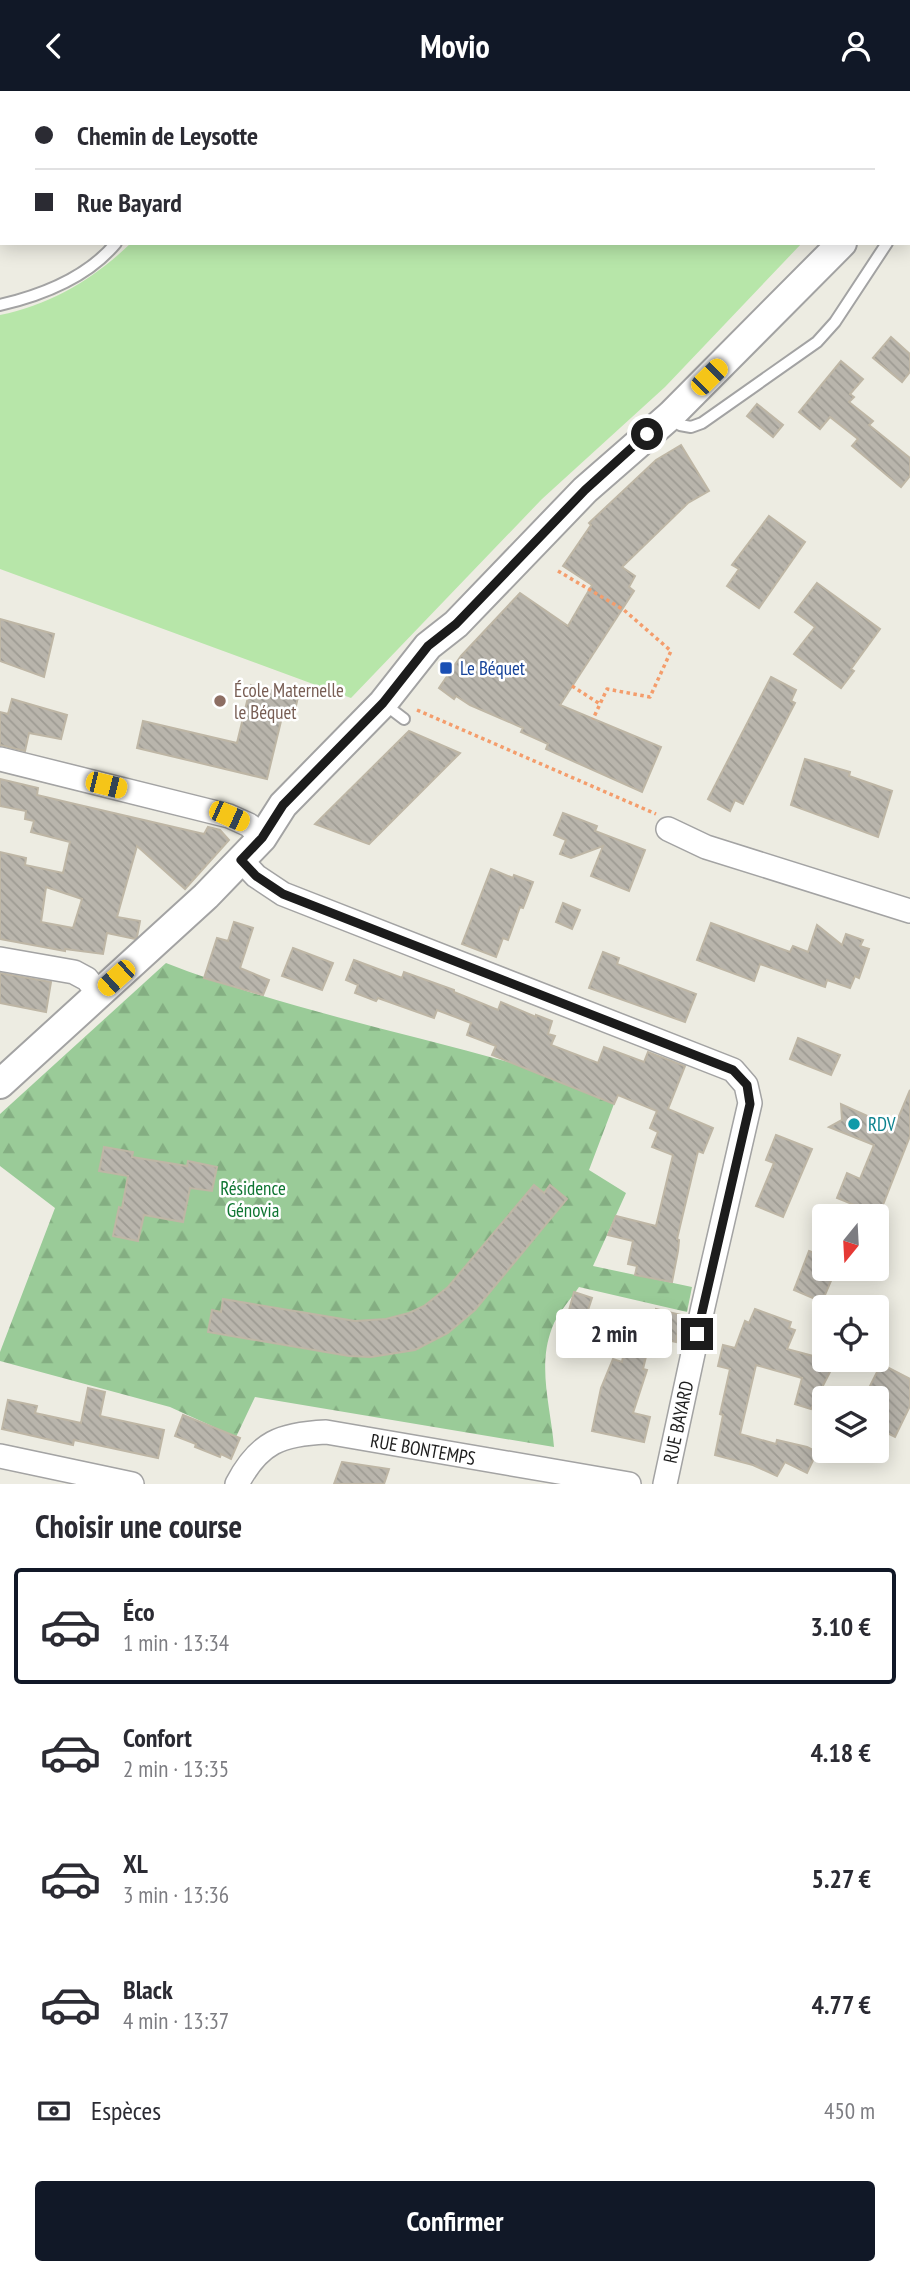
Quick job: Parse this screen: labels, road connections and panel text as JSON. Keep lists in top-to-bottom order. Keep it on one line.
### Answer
{"streets":{"street":["RUE BAYARD","RUE BONTEMPS"]},"parks":["Résidence Génovia"],"places":{"transit":["Le Béquet"],"other":["École Maternelle le Béquet","RDV"]},"north":"bottom","page":{"header":"Movio","banner":["Chemin de Leysotte","Rue Bayard"],"bubble":"2 min","heading":"Choisir une course","list":[{"name":"Éco","note":"1 min · 13:34","value":"3.10 €"},{"name":"Confort","note":"2 min · 13:35","value":"4.18 €"},{"name":"XL","note":"3 min · 13:36","value":"5.27 €"},{"name":"Black","note":"4 min · 13:37","value":"4.77 €"}],"pay":["Espèces","450 m"],"buttons":"Confirmer"}}
